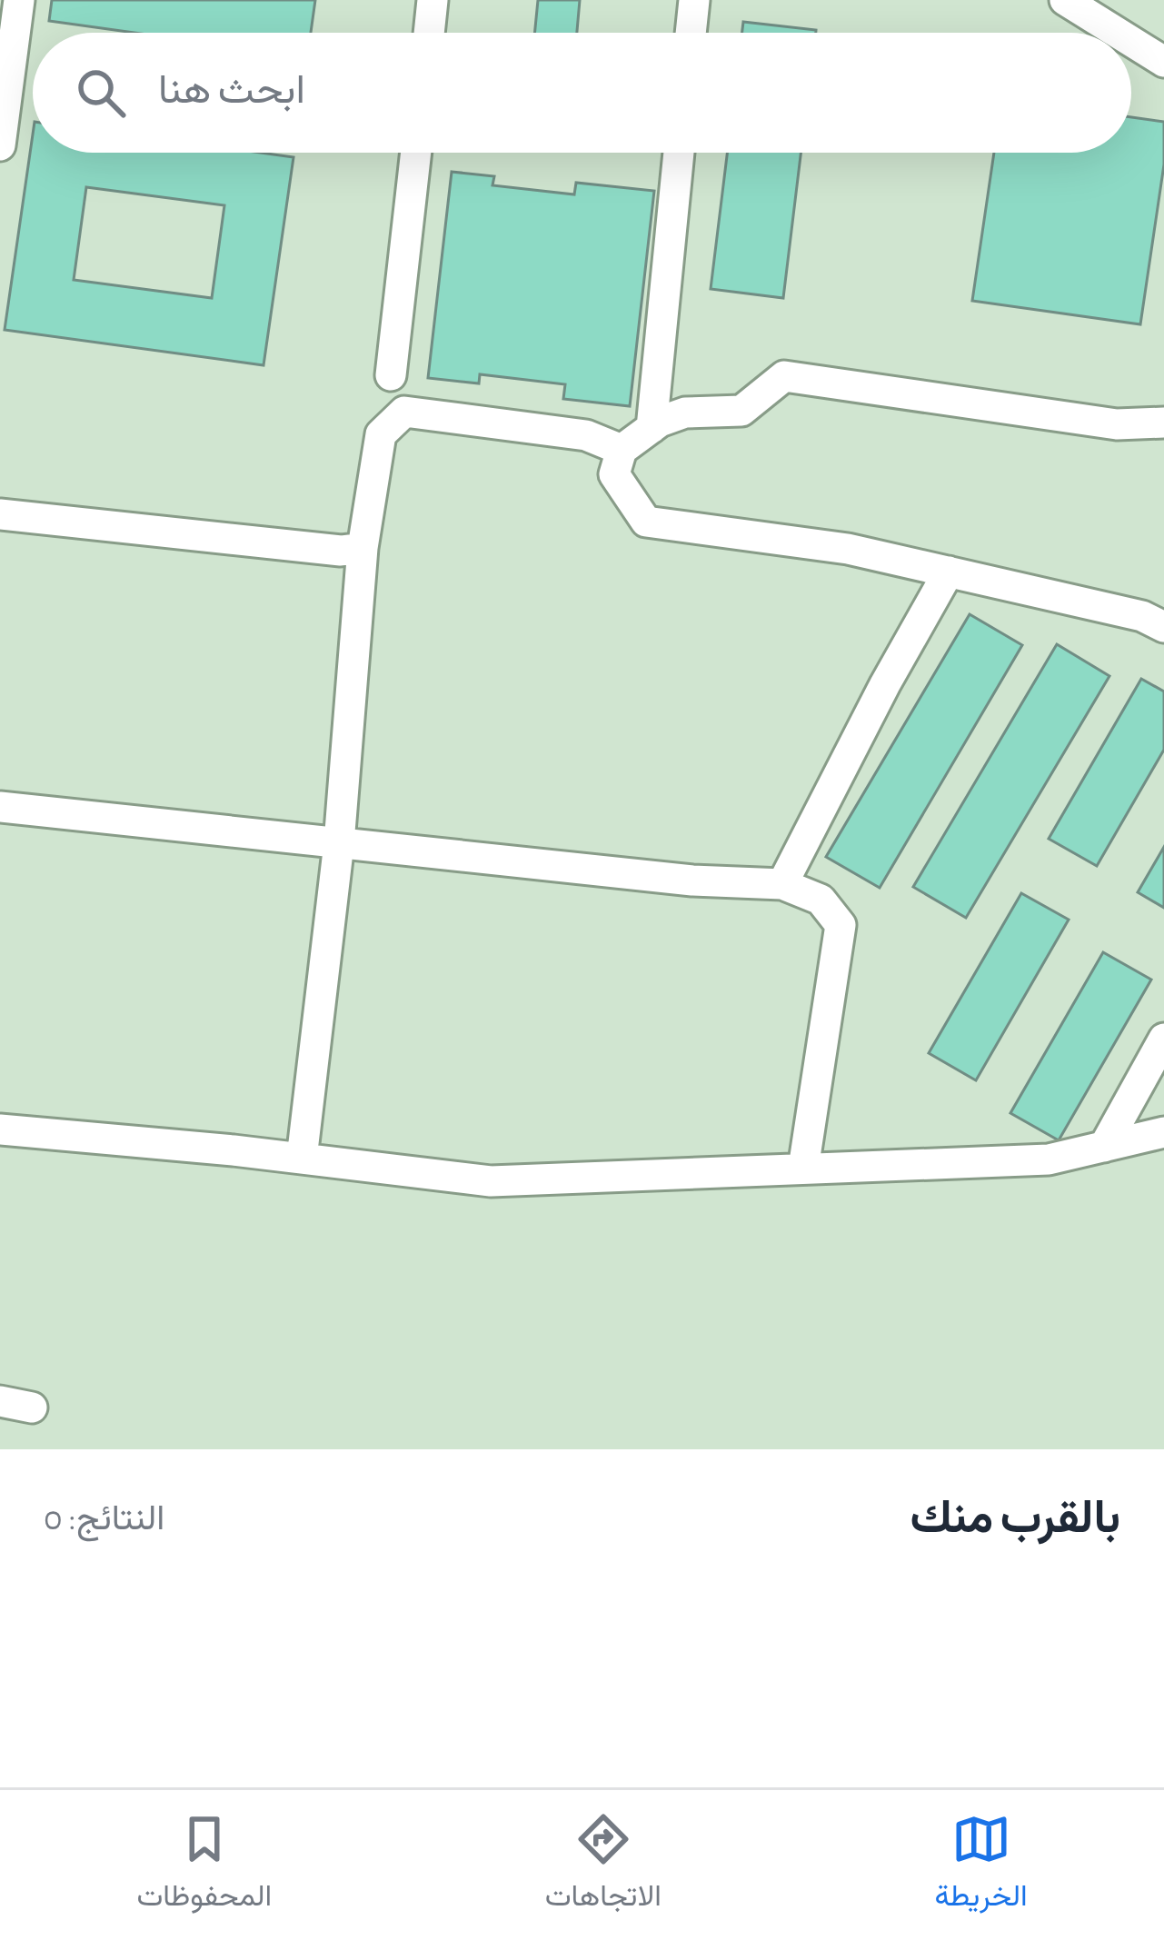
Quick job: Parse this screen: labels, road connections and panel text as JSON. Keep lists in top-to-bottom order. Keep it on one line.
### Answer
{"page":{"search":"ابحث هنا","heading":["بالقرب منك","النتائج: 0"],"nav":["الخريطة","الاتجاهات","المحفوظات"]}}
